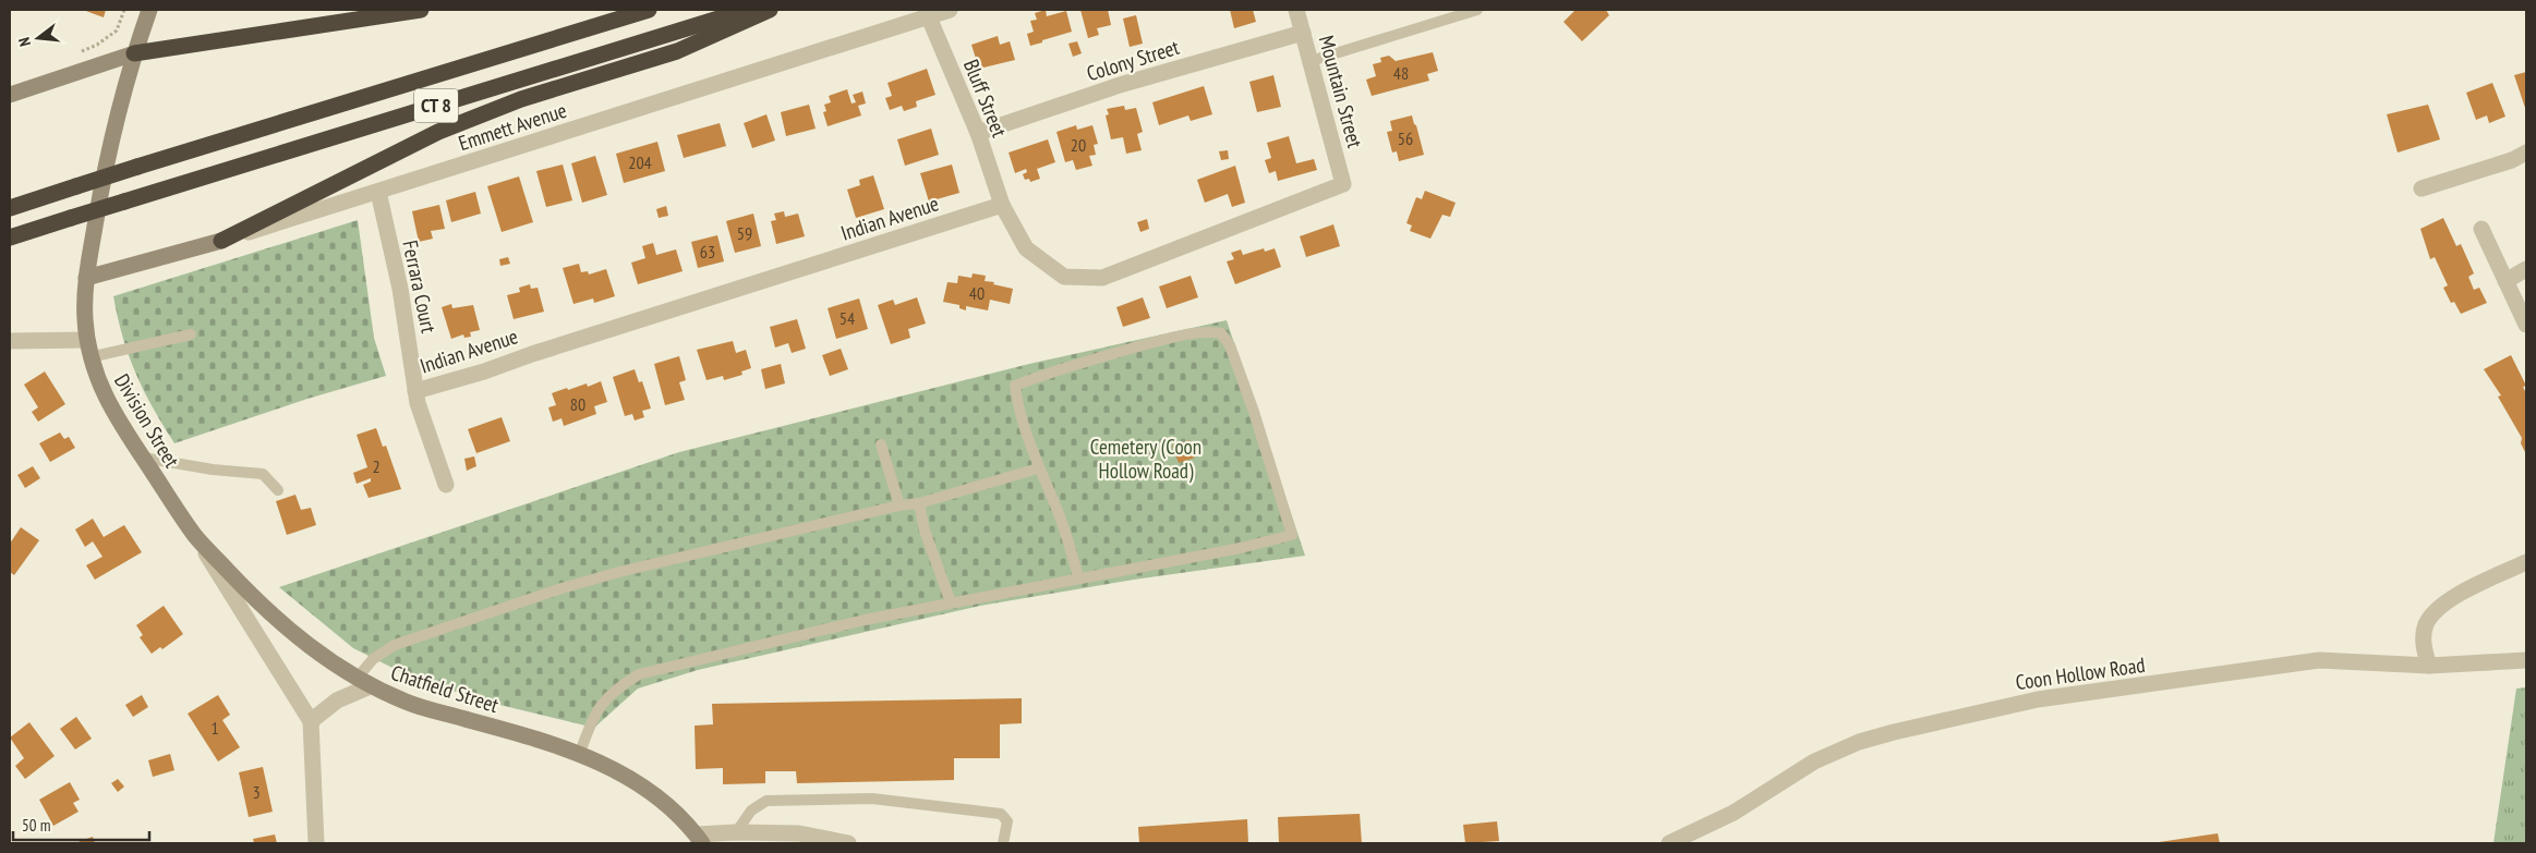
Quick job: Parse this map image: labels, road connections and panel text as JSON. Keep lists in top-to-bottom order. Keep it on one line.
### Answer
{"streets":{"highway":["CT 8"],"street":["Colony Street","Mountain Street","Bluff Street","Emmett Avenue","Indian Avenue","Ferrara Court","Division Street","Coon Hollow Road","Chatfield Street"]},"crossings":[["Colony Street","Mountain Street"],["Colony Street","Bluff Street"],["Mountain Street","Bluff Street"],["Mountain Street","Indian Avenue"],["Bluff Street","Emmett Avenue"],["Bluff Street","Indian Avenue"],["Emmett Avenue","Ferrara Court"],["Emmett Avenue","Division Street"],["Indian Avenue","Ferrara Court"],["Division Street","Chatfield Street"]],"parks":["Cemetery (Coon Hollow Road)"],"house_numbers":["48","56","20","204","59","63","40","54","80","2","1","3"],"scale_bar":"50 m","north":"left"}
